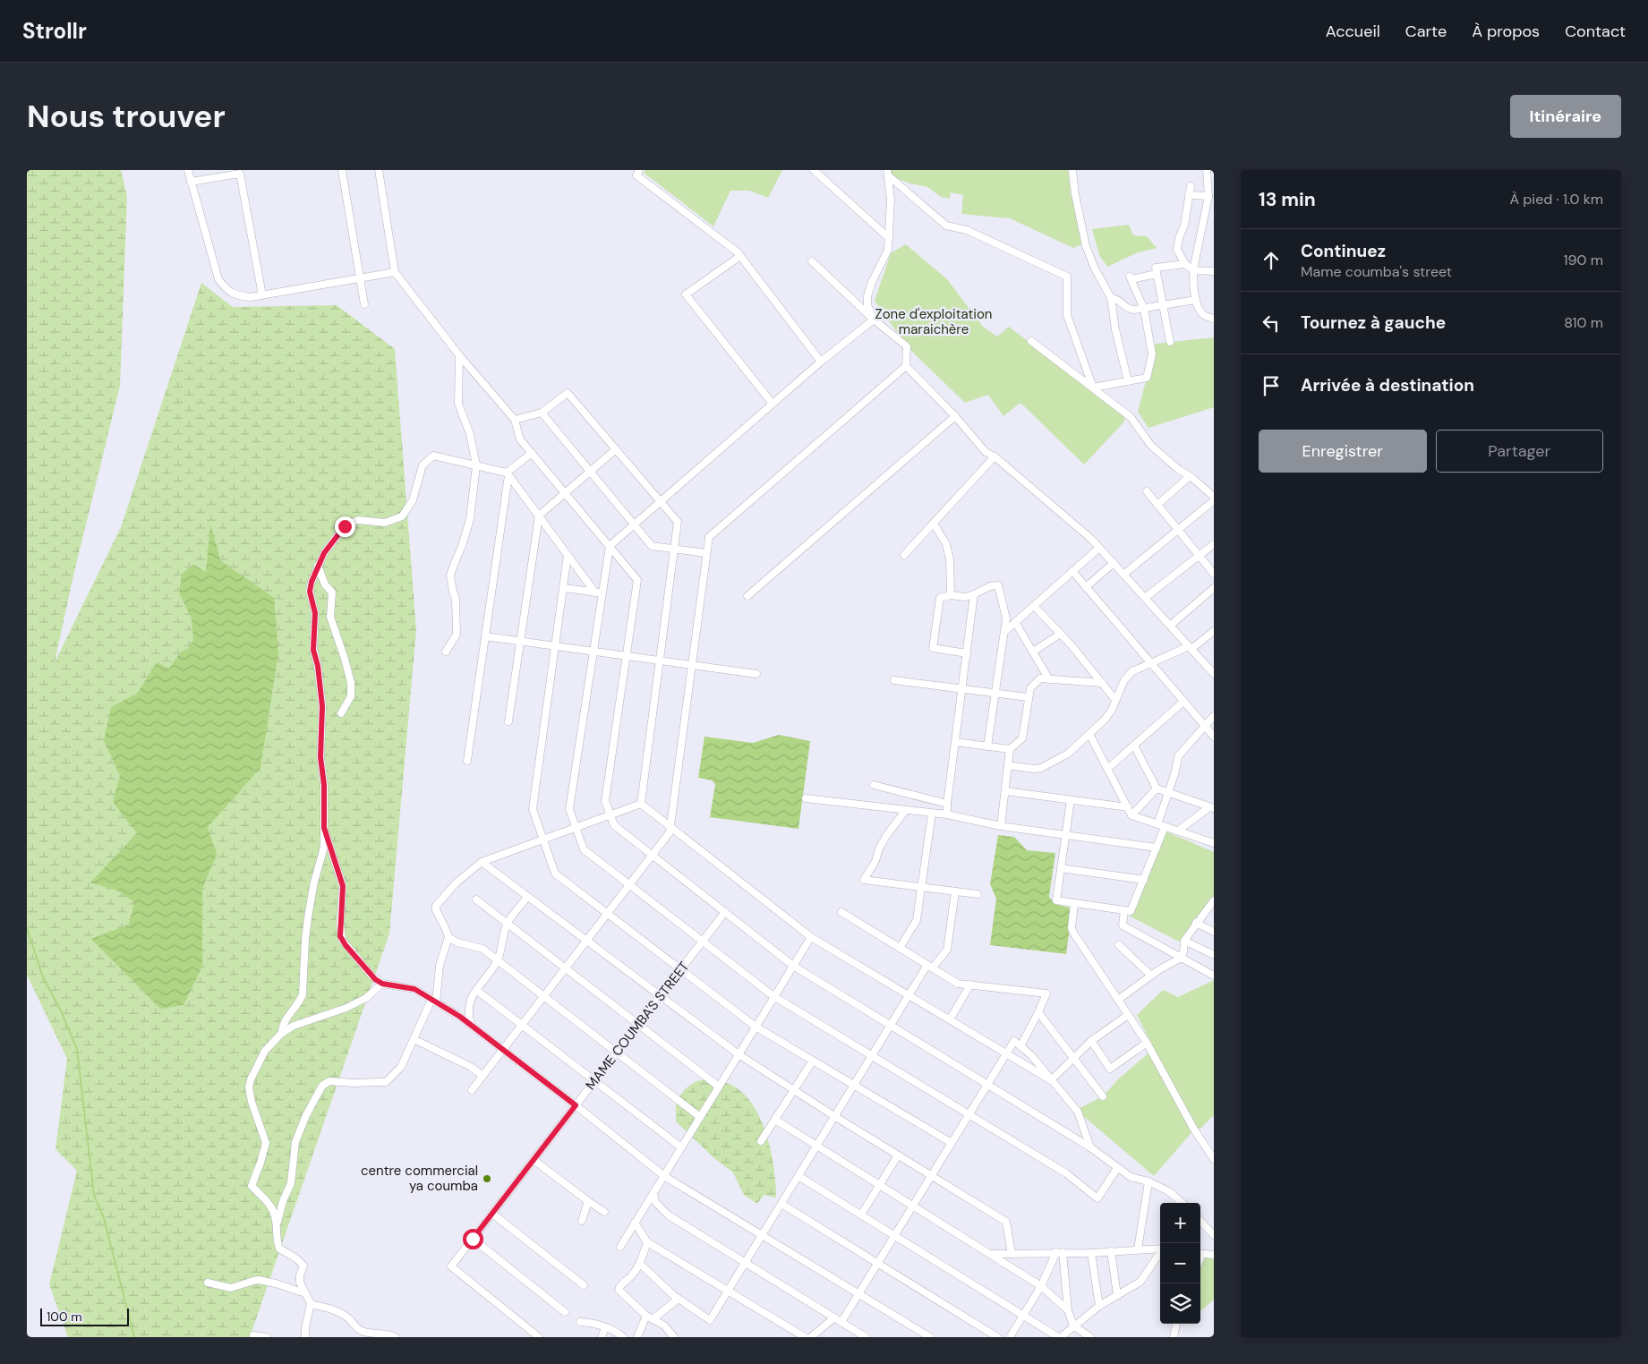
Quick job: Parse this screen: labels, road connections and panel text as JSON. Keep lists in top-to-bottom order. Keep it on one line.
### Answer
{"streets":{"street":["MAME COUMBA'S STREET"]},"parks":["Zone d'exploitation maraichère"],"places":["centre commercial ya coumba"],"scale_bar":"100 m","page":{"header":"Strollr","nav":["Accueil","Carte","À propos","Contact"],"buttons":["Itinéraire",["Enregistrer","Partager"]],"title":"Nous trouver","heading":["13 min","À pied · 1.0 km"],"list":[["Continuez","Mame coumba's street","190 m"],["Tournez à gauche","810 m"],"Arrivée à destination"],"map_buttons":["+","−"],"scale":"100 m"}}
